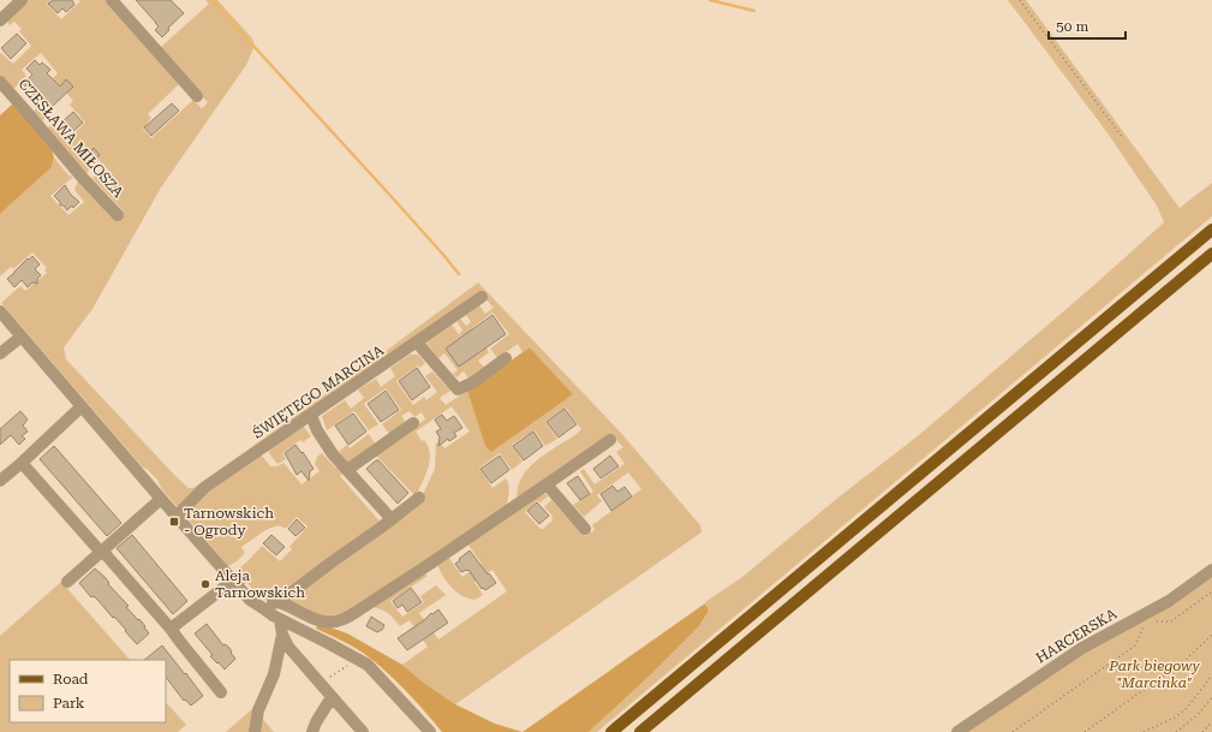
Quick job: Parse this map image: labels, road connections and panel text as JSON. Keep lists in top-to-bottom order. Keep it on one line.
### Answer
{"streets":{"street":["CZESŁAWA MIŁOSZA","ŚWIĘTEGO MARCINA","HARCERSKA"]},"parks":["Park biegowy \"Marcinka\""],"places":{"transit":["Tarnowskich - Ogrody"],"other":["Aleja Tarnowskich"]},"legend":["Road","Park"],"scale_bar":"50 m"}
